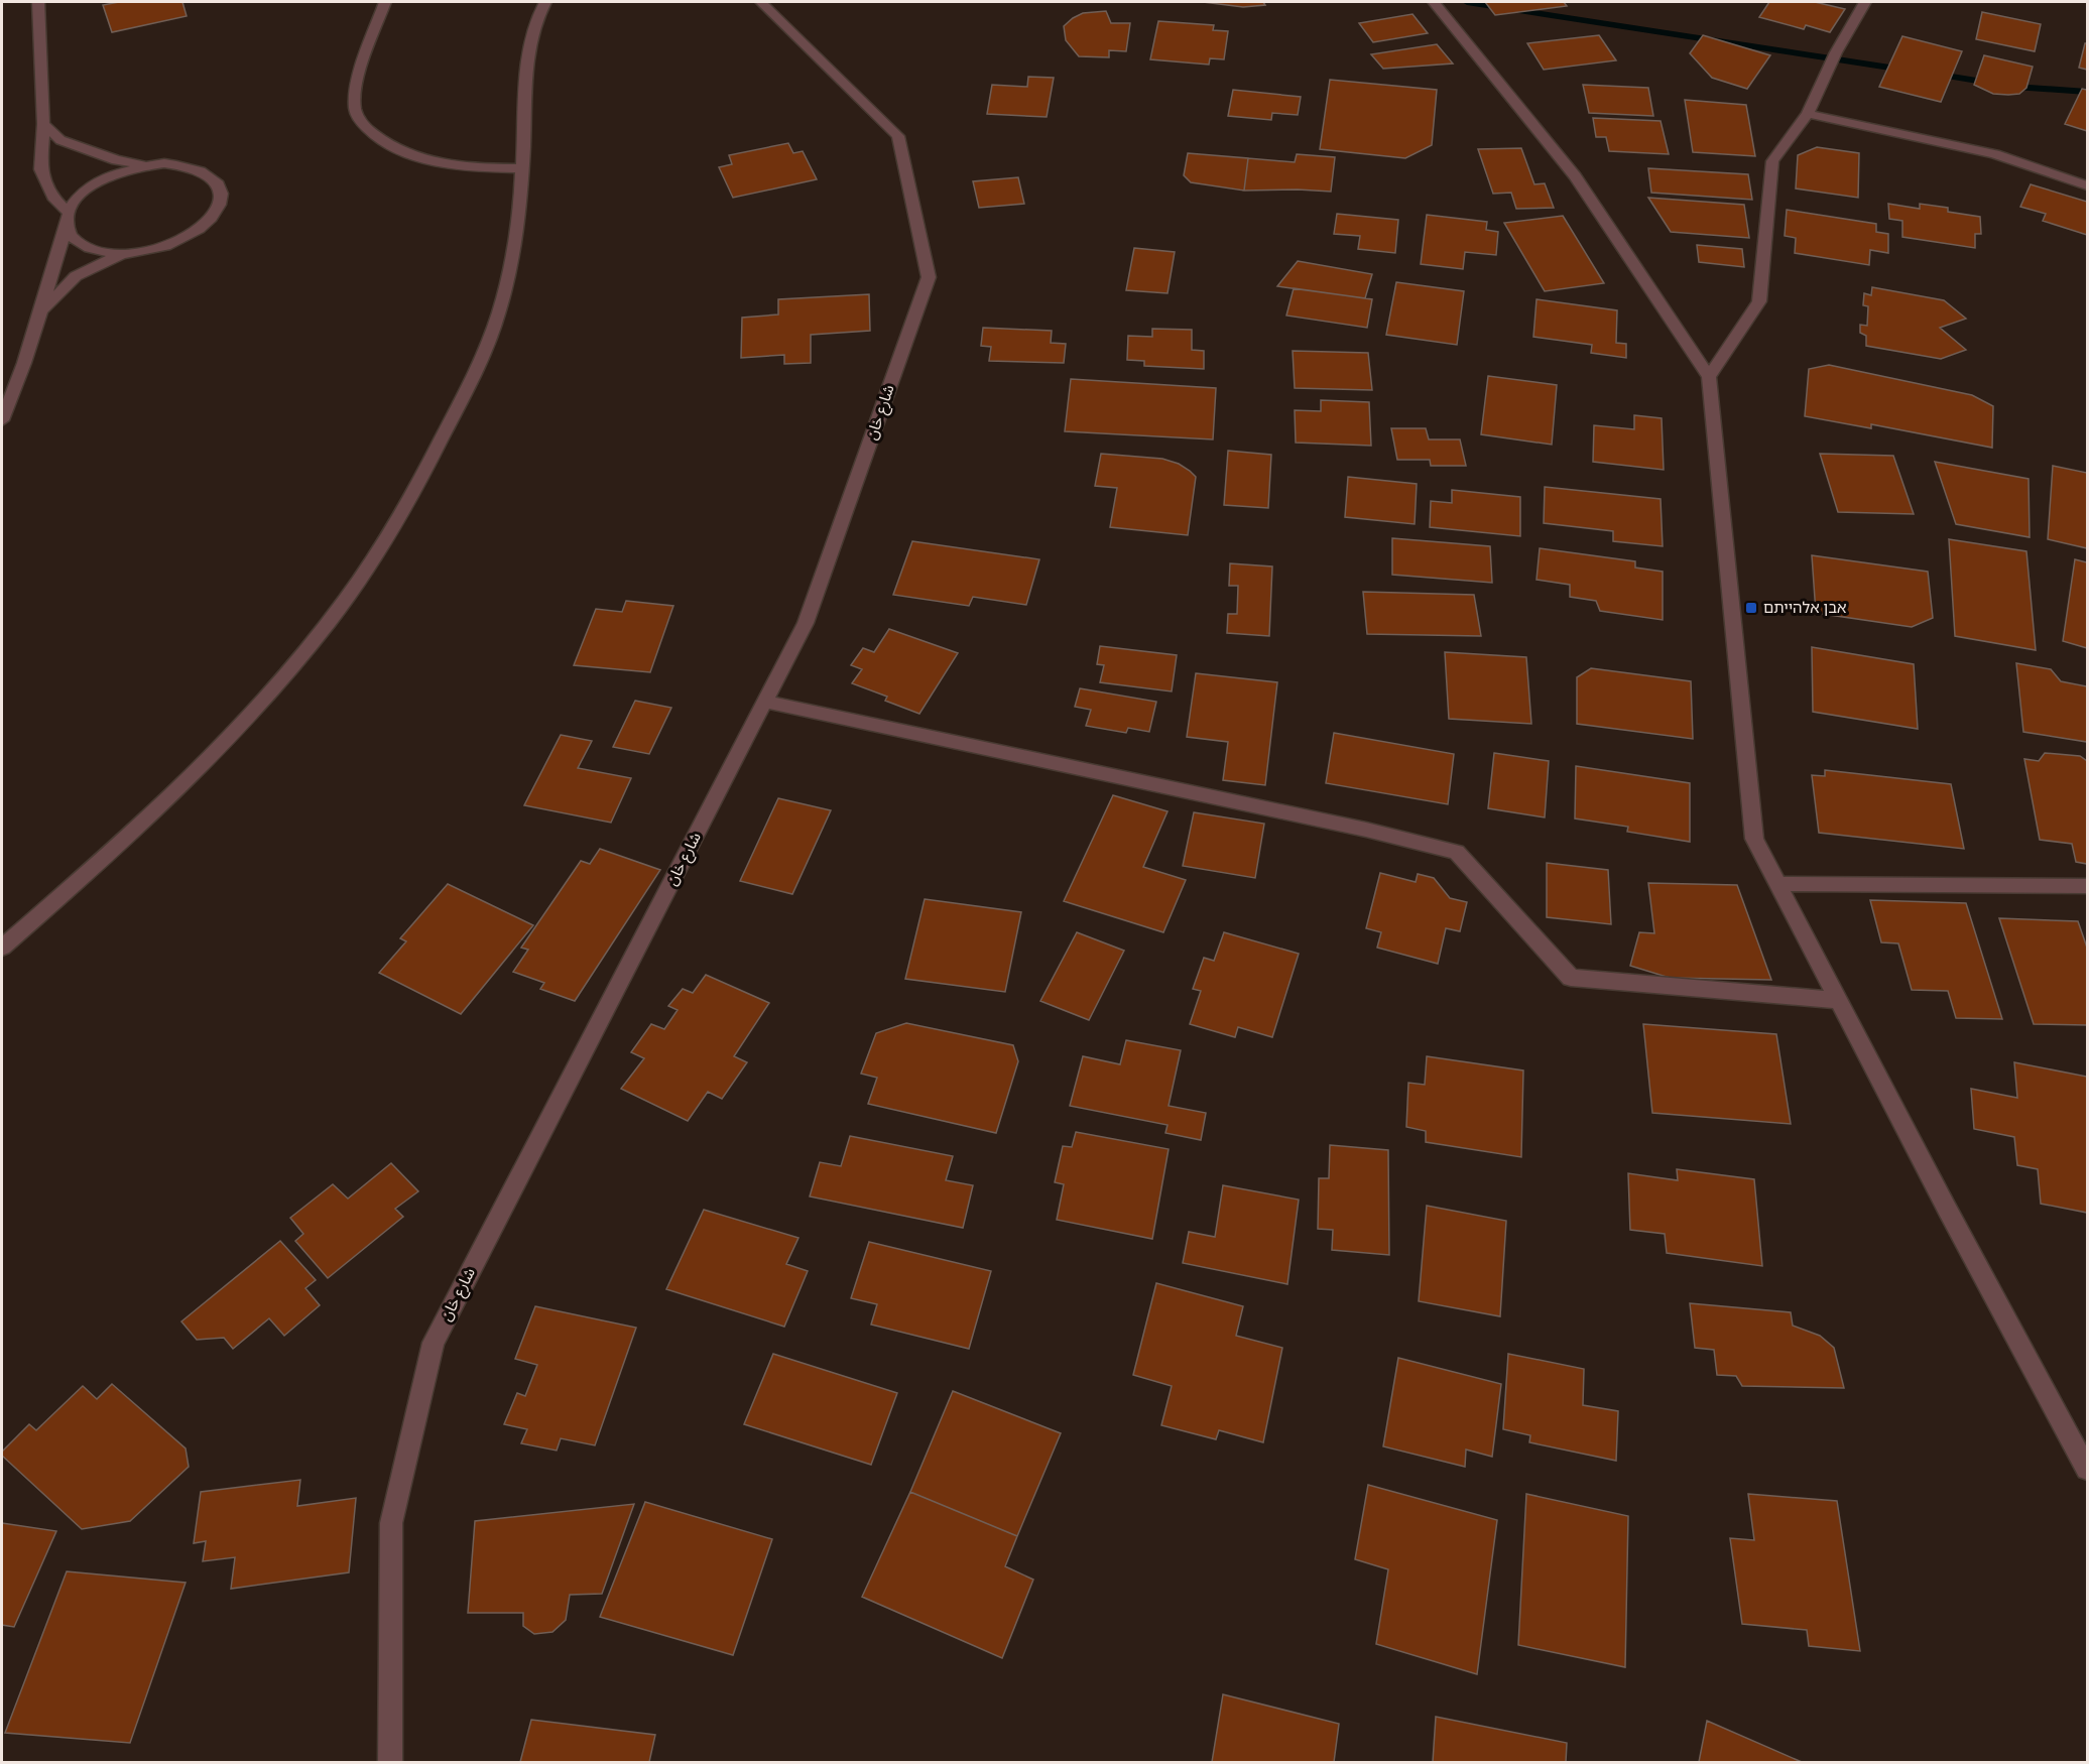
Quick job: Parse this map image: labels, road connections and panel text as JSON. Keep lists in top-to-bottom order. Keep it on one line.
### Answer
{"streets":{"street":["شارع خان"]},"places":{"transit":["אבן אלהייתם"]}}
